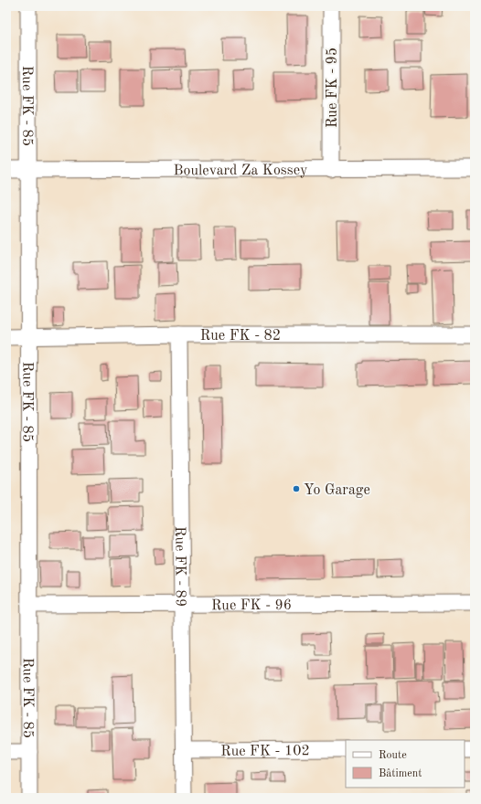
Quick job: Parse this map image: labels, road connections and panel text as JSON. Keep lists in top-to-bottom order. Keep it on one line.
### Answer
{"streets":{"street":["Rue FK - 95","Rue FK - 85","Boulevard Za Kossey","Rue FK - 82","Rue FK - 89","Rue FK - 96","Rue FK - 102"]},"crossings":[["Rue FK - 95","Boulevard Za Kossey"],["Rue FK - 85","Boulevard Za Kossey"],["Rue FK - 85","Rue FK - 82"],["Rue FK - 85","Rue FK - 96"],["Rue FK - 82","Rue FK - 89"],["Rue FK - 89","Rue FK - 96"],["Rue FK - 89","Rue FK - 102"]],"places":["Yo Garage"],"legend":["Route","Bâtiment"]}
